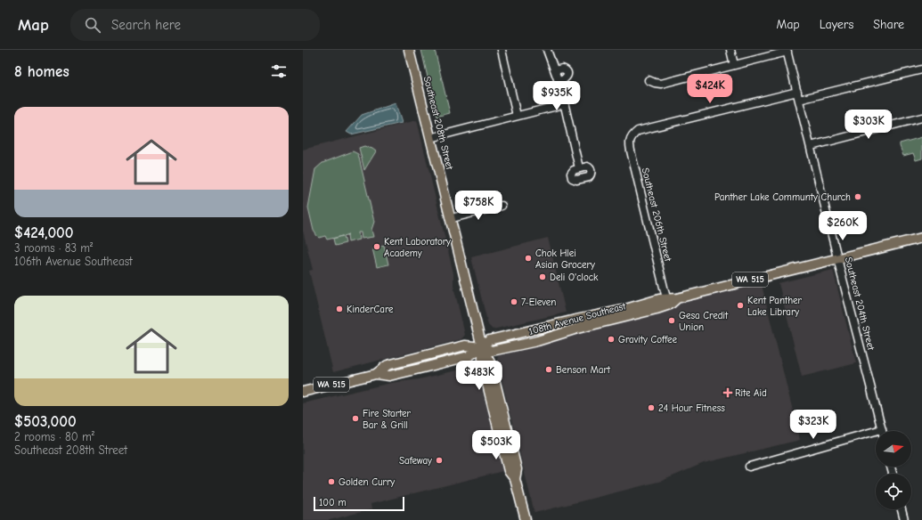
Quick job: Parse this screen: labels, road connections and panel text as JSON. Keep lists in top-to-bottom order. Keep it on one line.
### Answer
{"streets":{"main road":["Southeast 208th Street","WA 515","108th Avenue Southeast"],"street":["Southeast 206th Street","Southeast 204th Street"]},"crossings":[["Southeast 208th Street","108th Avenue Southeast"],["Southeast 206th Street","Southeast 204th Street"],["Southeast 206th Street","108th Avenue Southeast"],["Southeast 204th Street","108th Avenue Southeast"]],"places":{"other":["Panther Lake Communty Church","Kent Laboratory Academy","Chok Hlei Asian Grocery","Deli O'clock","7-Eleven","Kent Panther Lake Library","KinderCare","Gesa Credit Union","Gravity Coffee","Benson Mart","24 Hour Fitness","Fire Starter Bar & Grill","Safeway","Golden Curry"],"health":["Rite Aid"]},"scale_bar":"100 m","north":"right","page":{"header":"Map","search":"Search here","nav":["Map","Layers","Share"],"heading":"8 homes","price":["$424K","$935K","$303K","$758K","$260K","$483K","$323K","$503K"],"list":[{"name":"$424,000","note":"3 rooms · 83 m² · 106th Avenue Southeast"},{"name":"$503,000","note":"2 rooms · 80 m² · Southeast 208th Street"}],"scale":"100 m"}}
